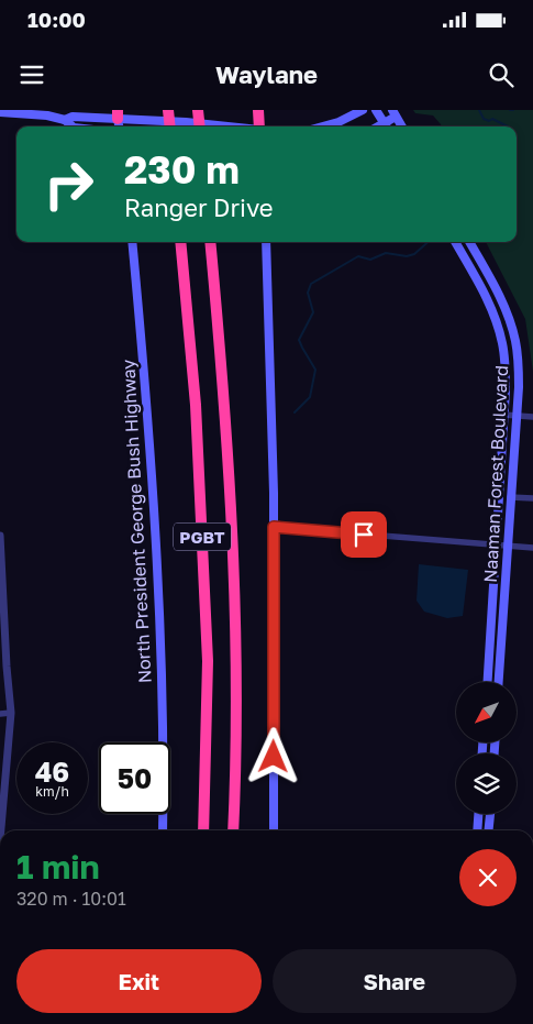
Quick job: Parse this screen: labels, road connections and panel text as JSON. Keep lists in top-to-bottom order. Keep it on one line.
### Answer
{"streets":{"highway":["PGBT"],"main road":["Naaman Forest Boulevard","North President George Bush Highway"]},"north":"bottom left","page":{"status":"10:00","header":"Waylane","turn":["230 m","Ranger Drive"],"speed":"46 km/h","limit":"50","heading":["1 min","320 m · 10:01"],"buttons":["Exit","Share"]}}
